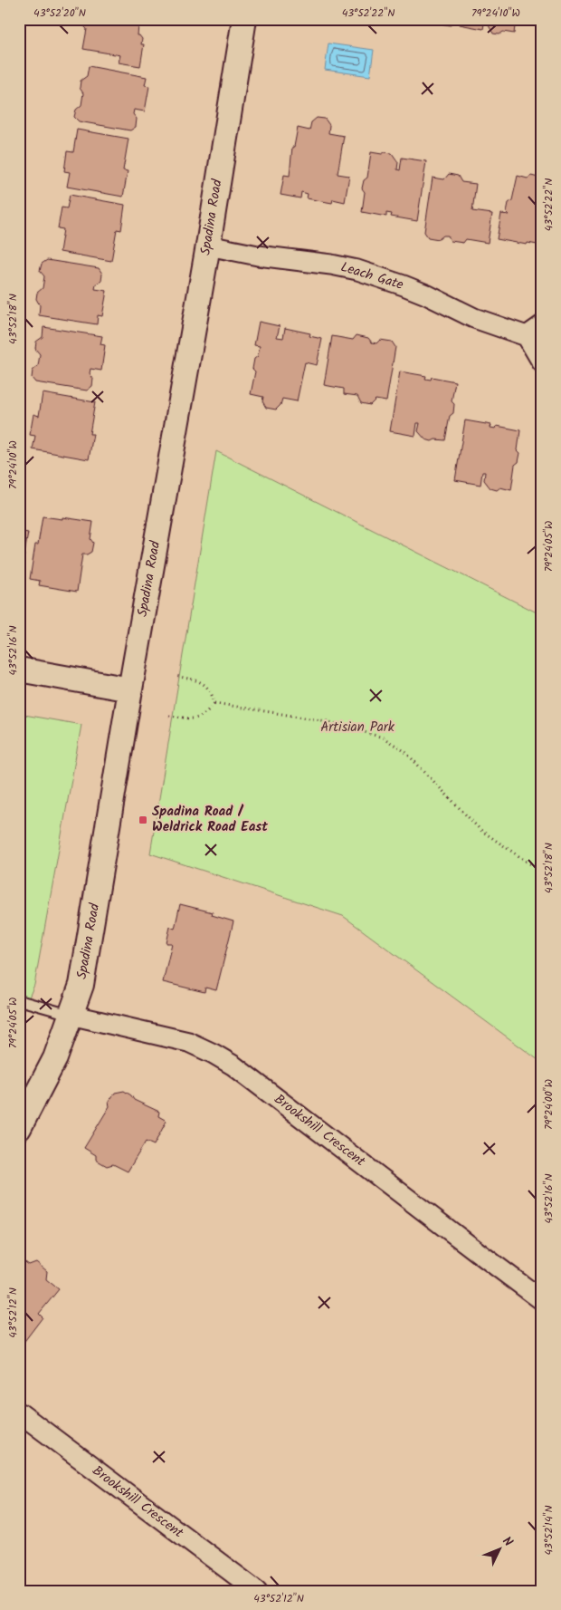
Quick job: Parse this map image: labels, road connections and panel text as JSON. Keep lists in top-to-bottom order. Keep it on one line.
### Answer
{"streets":{"street":["Spadina Road","Leach Gate","Brookshill Crescent"]},"crossings":[["Spadina Road","Leach Gate"],["Spadina Road","Brookshill Crescent"]],"parks":["Artisian Park"],"places":{"transit":["Spadina Road / Weldrick Road East"]},"north":"top right","coordinates":["43°52'20\"N","43°52'22\"N","79°24'10\"W","43°52'18\"N","79°24'05\"W","43°52'16\"N","79°24'00\"W","43°52'12\"N","43°52'14\"N"]}
